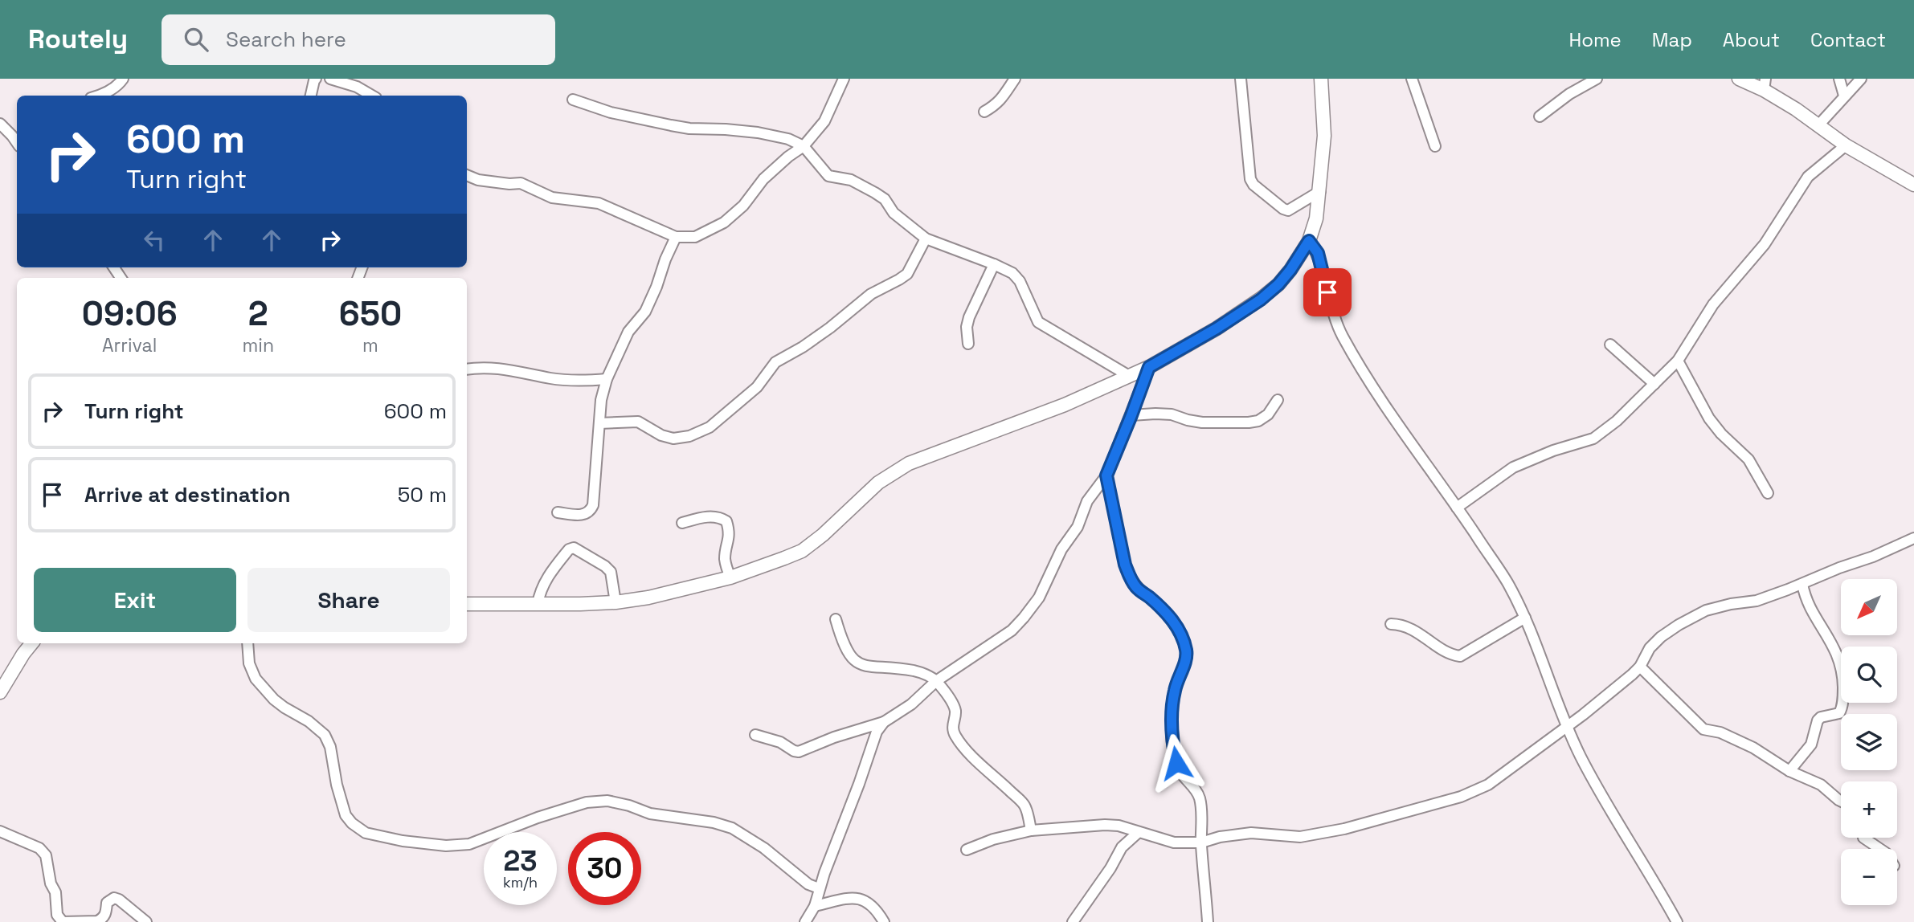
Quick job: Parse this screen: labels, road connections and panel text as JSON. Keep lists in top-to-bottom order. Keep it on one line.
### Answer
{"north":"bottom left","page":{"header":"Routely","search":"Search here","nav":["Home","Map","About","Contact"],"turn":["600 m","Turn right"],"eta":["09:06","Arrival","2","min","650","m"],"list":[{"name":"Turn right","value":"600 m"},{"name":"Arrive at destination","value":"50 m"}],"buttons":["Exit","Share"],"map_buttons":["+","−"],"speed":"23 km/h","limit":"30"}}
